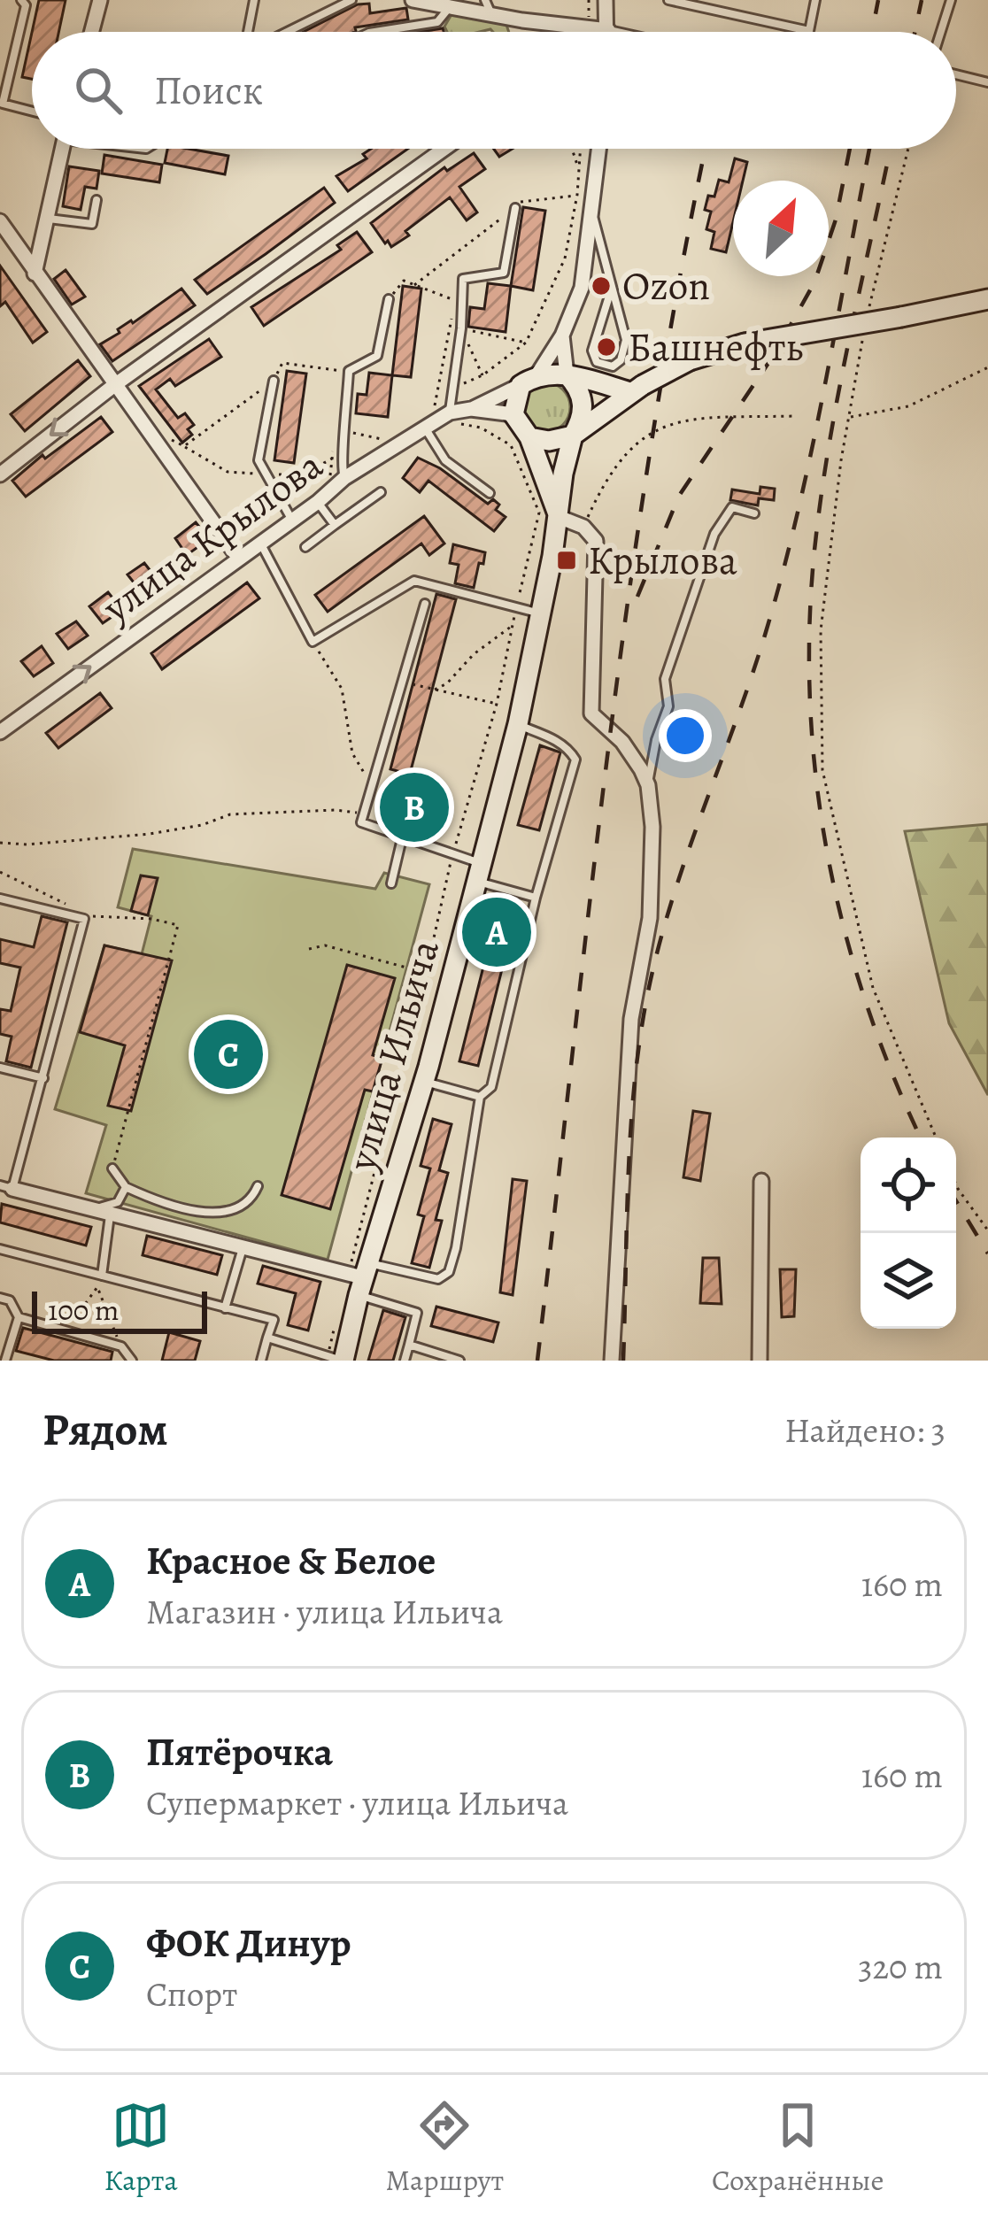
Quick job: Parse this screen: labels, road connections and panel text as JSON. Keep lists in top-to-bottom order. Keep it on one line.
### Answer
{"streets":{"street":["улица Крылова","улица Ильича"]},"one_way":["улица Крылова"],"places":{"other":["Ozon","Башнефть"],"transit":["Крылова"]},"scale_bar":"100 m","north":"top right","page":{"search":"Поиск","pins":["B","A","C"],"scale":"100 m","heading":["Рядом","Найдено: 3"],"list":[{"mark":"A","name":"Красное & Белое","note":"Магазин · улица Ильича","value":"160 m"},{"mark":"B","name":"Пятёрочка","note":"Супермаркет · улица Ильича","value":"160 m"},{"mark":"C","name":"ФОК Динур","note":"Спорт","value":"320 m"}],"nav":["Карта","Маршрут","Сохранённые"]}}
